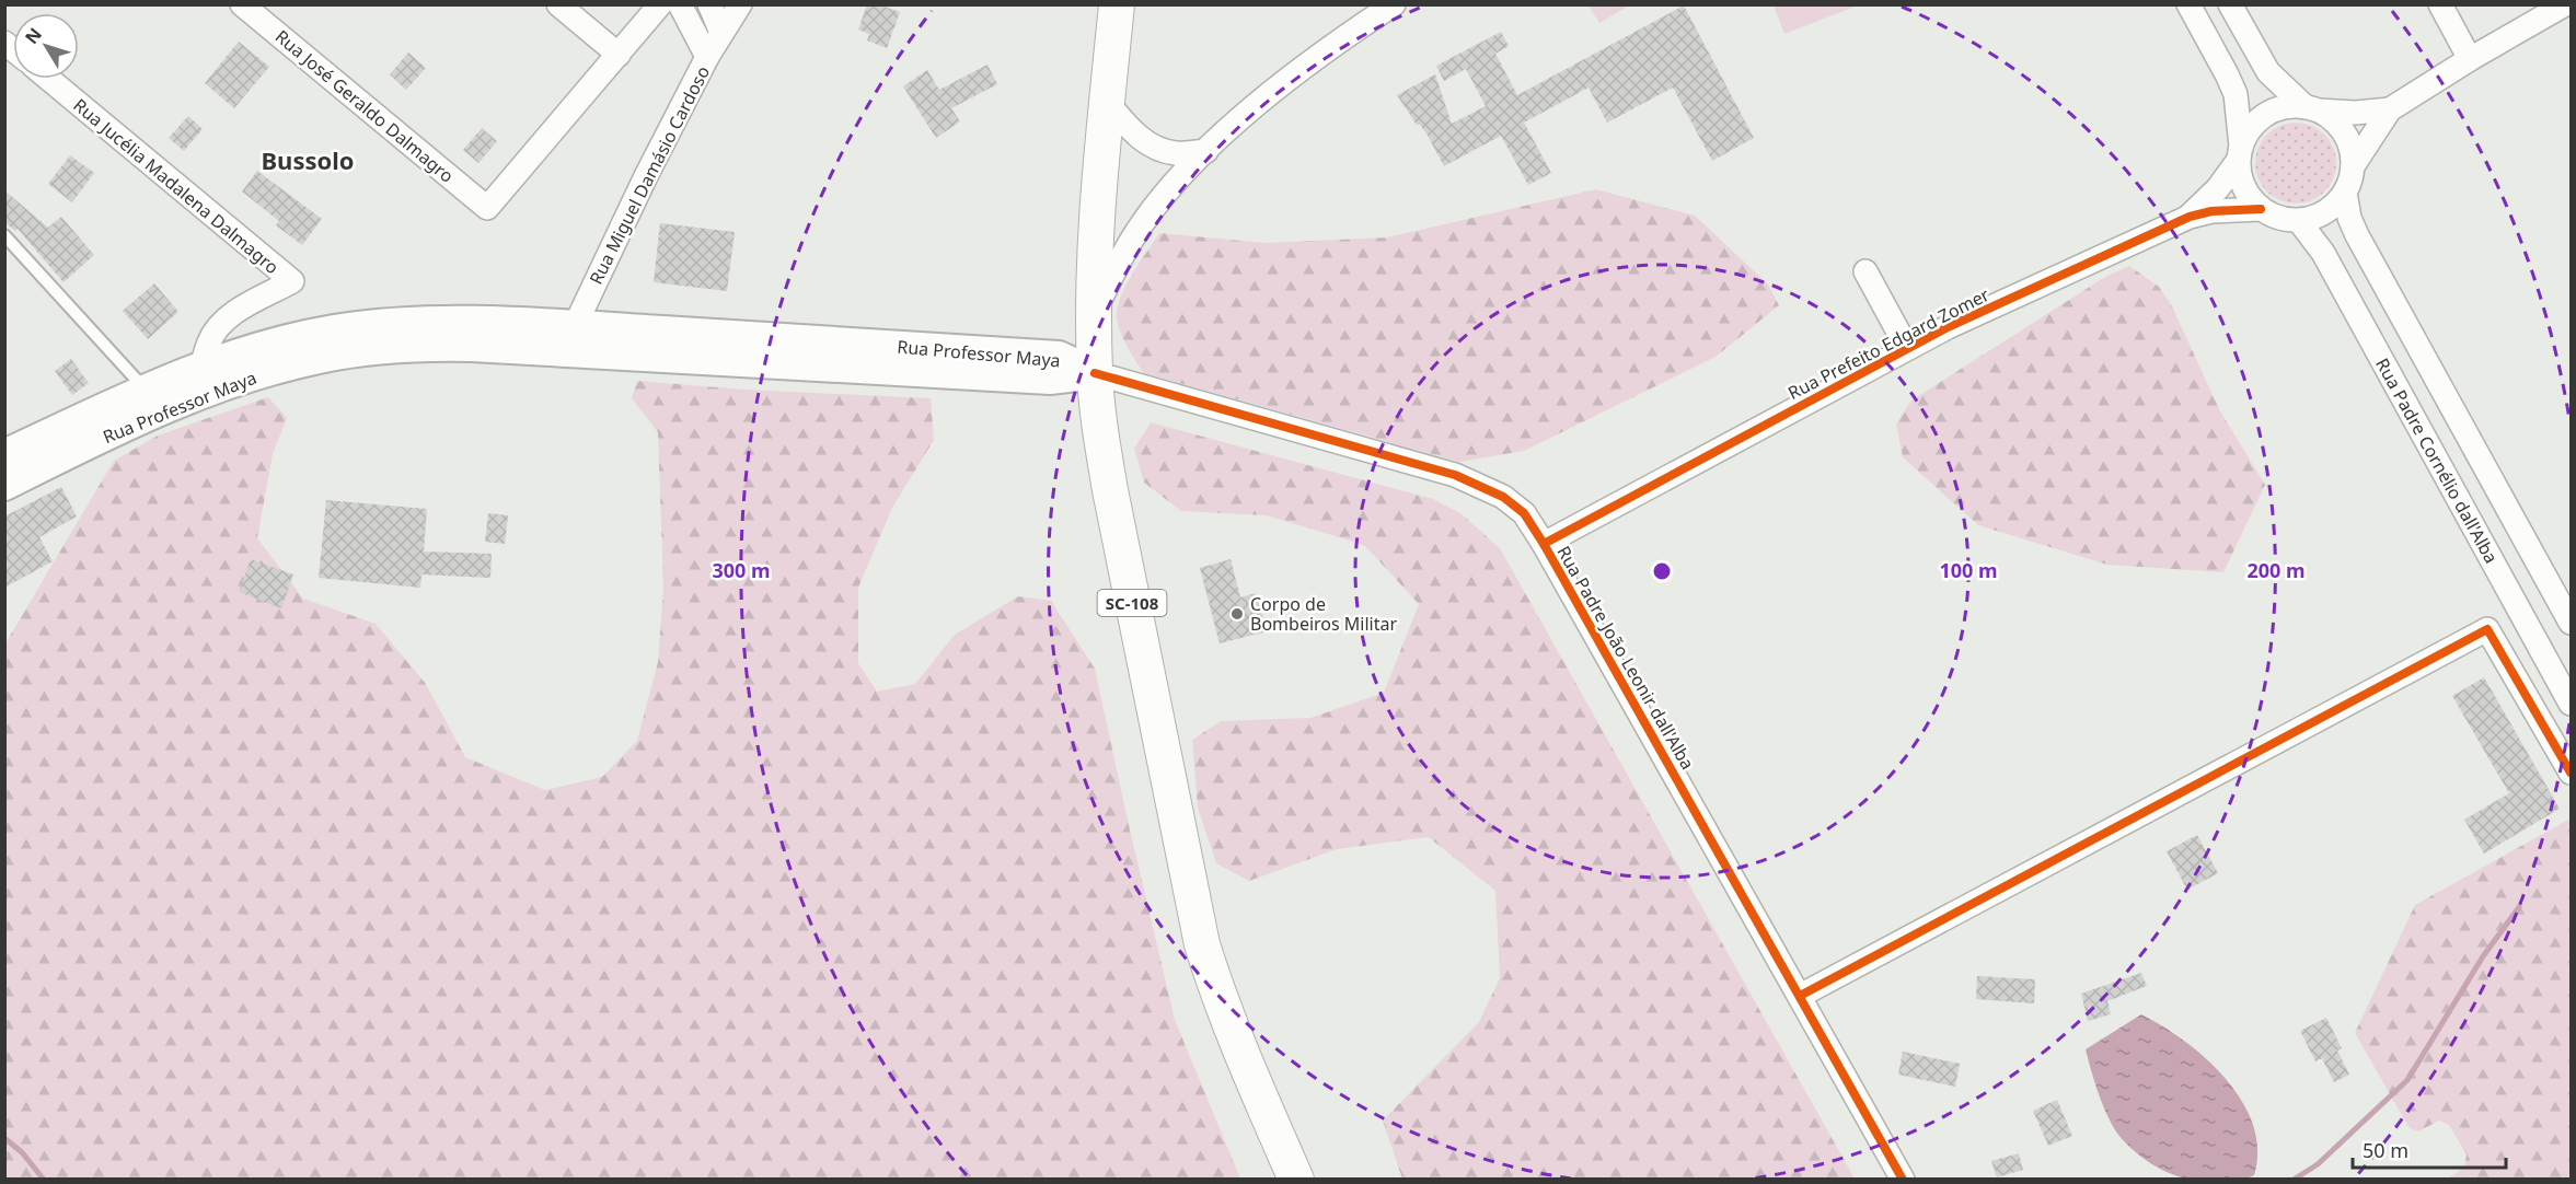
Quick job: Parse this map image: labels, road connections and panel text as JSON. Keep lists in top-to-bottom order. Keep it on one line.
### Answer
{"streets":{"main road":["Rua Professor Maya","SC-108"],"street":["Rua José Geraldo Dalmagro","Rua Miguel Damásio Cardoso","Rua Jucélia Madalena Dalmagro","Rua Prefeito Edgard Zomer","Rua Padre Cornélio dall'Alba","Rua Padre João Leonir dall'Alba"]},"crossings":[["Rua Miguel Damásio Cardoso","Rua Professor Maya"],["Rua Jucélia Madalena Dalmagro","Rua Professor Maya"],["Rua Prefeito Edgard Zomer","Rua Padre Cornélio dall'Alba"],["Rua Prefeito Edgard Zomer","Rua Padre João Leonir dall'Alba"],["Rua Professor Maya","SC-108"],["Rua Professor Maya","Rua Padre João Leonir dall'Alba"],["SC-108","Rua Padre João Leonir dall'Alba"]],"districts":["Bussolo"],"places":["Corpo de Bombeiros Militar"],"scale_bar":"50 m","north":"top left","rings":["100 m","200 m","300 m"]}
